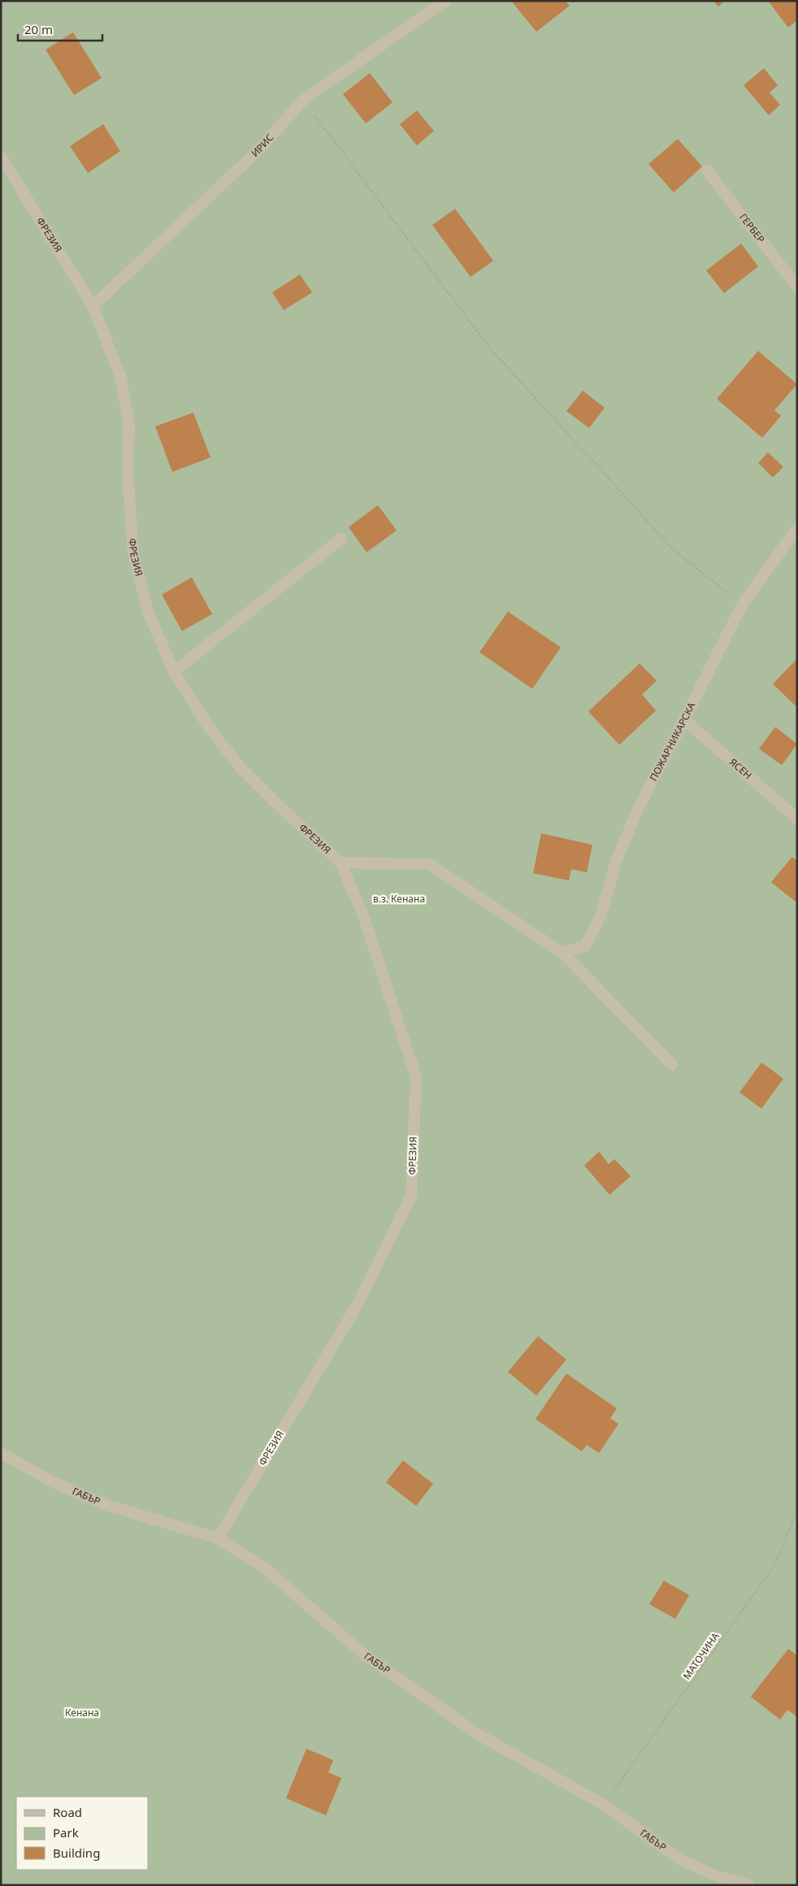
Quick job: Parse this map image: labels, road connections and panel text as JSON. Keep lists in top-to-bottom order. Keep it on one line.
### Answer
{"streets":{"street":["ИРИС","ГЕРБЕР","ФРЕЗИЯ","ПОЖАРНИКАРСКА","ЯСЕН","ГАБЪР"],"path":["МАТОЧИНА"]},"crossings":[["ИРИС","ФРЕЗИЯ"],["ФРЕЗИЯ","ГАБЪР"],["ПОЖАРНИКАРСКА","ЯСЕН"],["ГАБЪР","МАТОЧИНА"]],"parks":["в.з. Кенана","Кенана"],"legend":["Road","Park","Building"],"scale_bar":"20 m"}
